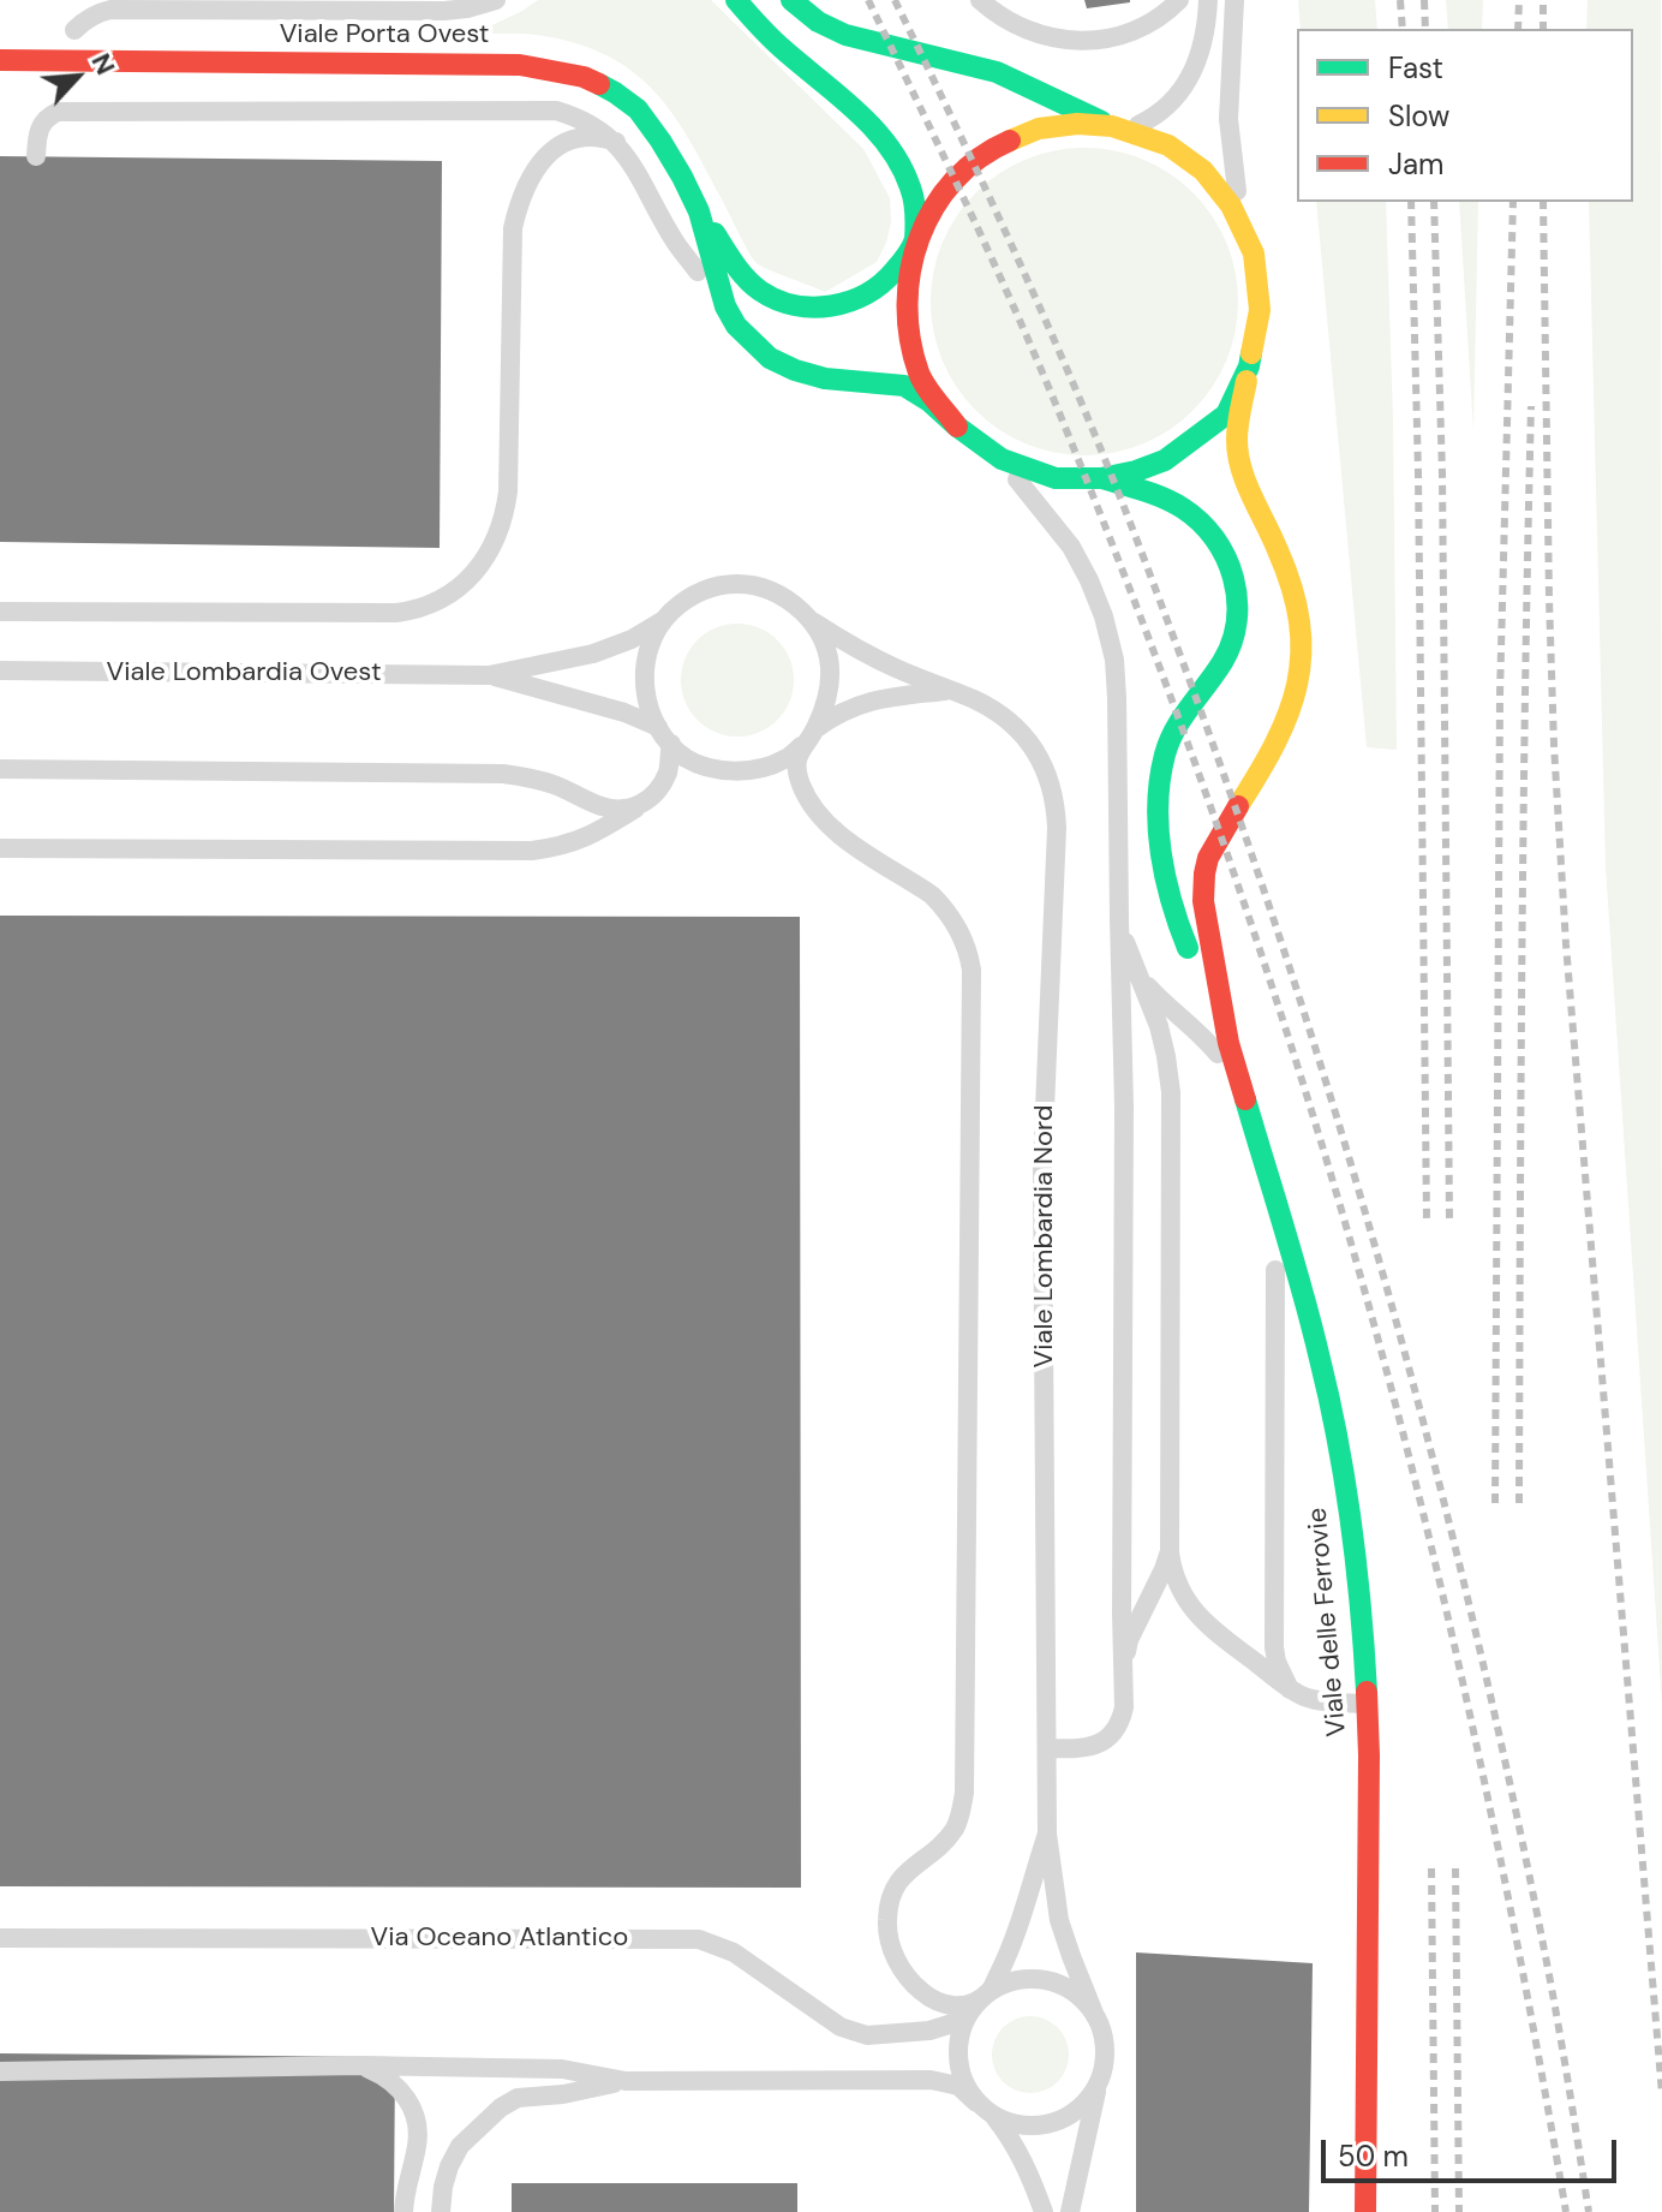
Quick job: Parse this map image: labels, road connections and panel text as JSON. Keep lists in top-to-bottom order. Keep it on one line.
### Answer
{"streets":{"street":["Viale Porta Ovest","Viale delle Ferrovie"],"lane":["Viale Lombardia Ovest","Viale Lombardia Nord","Via Oceano Atlantico"]},"crossings":[["Viale Lombardia Ovest","Viale Lombardia Nord"],["Viale Lombardia Nord","Via Oceano Atlantico"]],"legend":["Fast","Slow","Jam"],"scale_bar":"50 m","north":"top right"}
